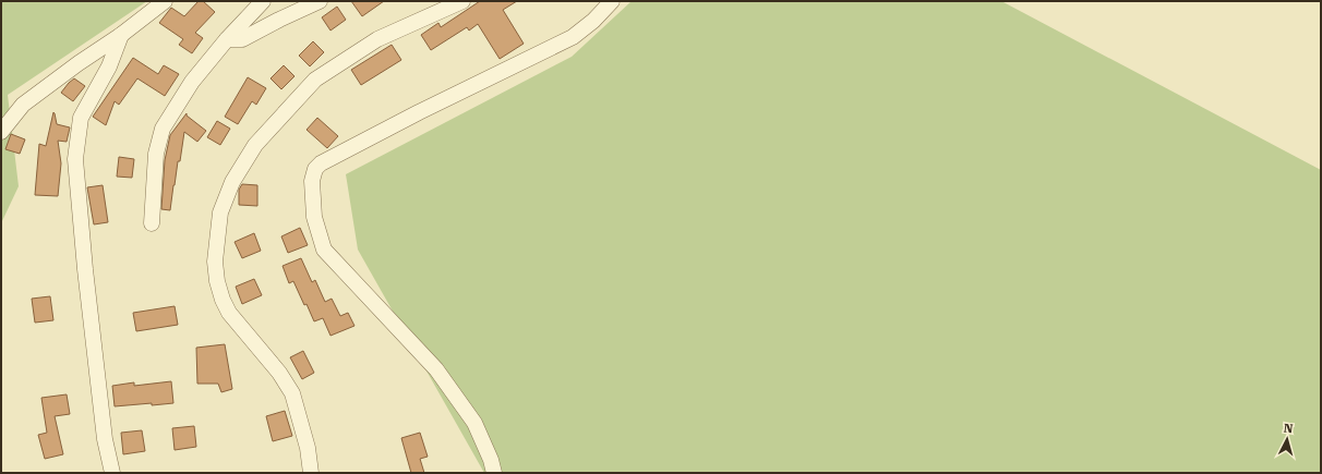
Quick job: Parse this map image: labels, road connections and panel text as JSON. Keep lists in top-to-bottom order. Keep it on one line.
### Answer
{"north":"top"}
